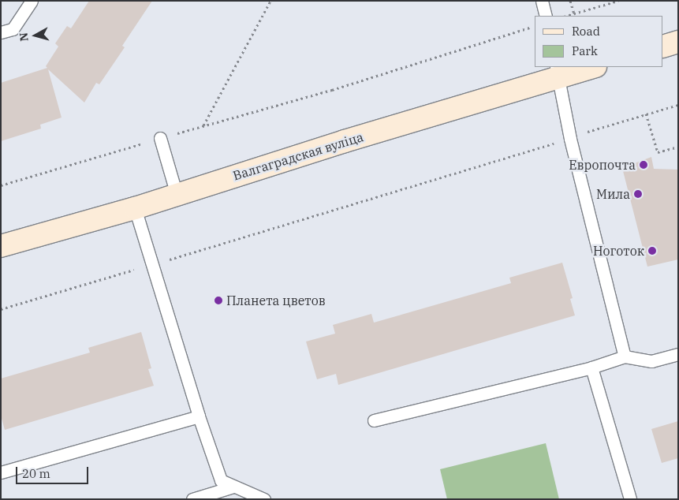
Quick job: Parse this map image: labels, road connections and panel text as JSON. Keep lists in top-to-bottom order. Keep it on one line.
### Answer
{"streets":{"main road":["Валгаградская вуліца"]},"places":["Европочта","Мила","Ноготок","Планета цветов"],"legend":["Road","Park"],"scale_bar":"20 m","north":"left"}
